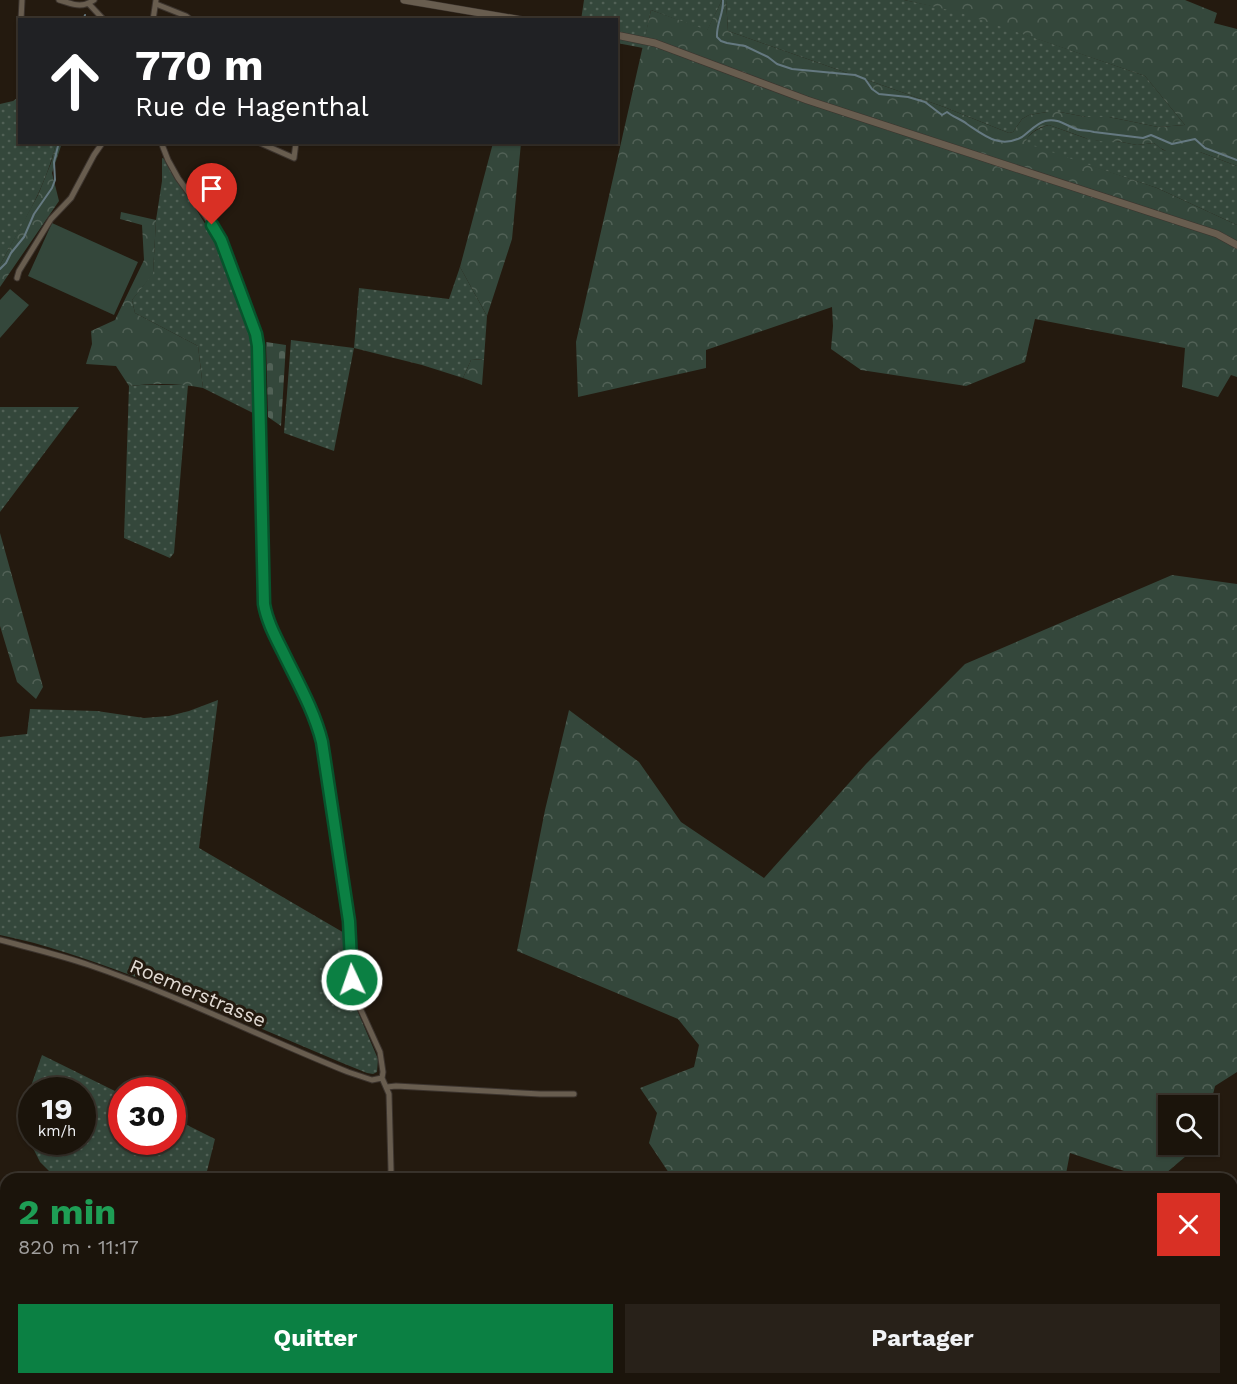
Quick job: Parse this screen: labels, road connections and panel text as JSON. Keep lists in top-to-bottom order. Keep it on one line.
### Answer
{"streets":{"street":["Roemerstrasse"]},"page":{"turn":["770 m","Rue de Hagenthal"],"speed":"19 km/h","limit":"30","heading":["2 min","820 m · 11:17"],"buttons":["Quitter","Partager"]}}
